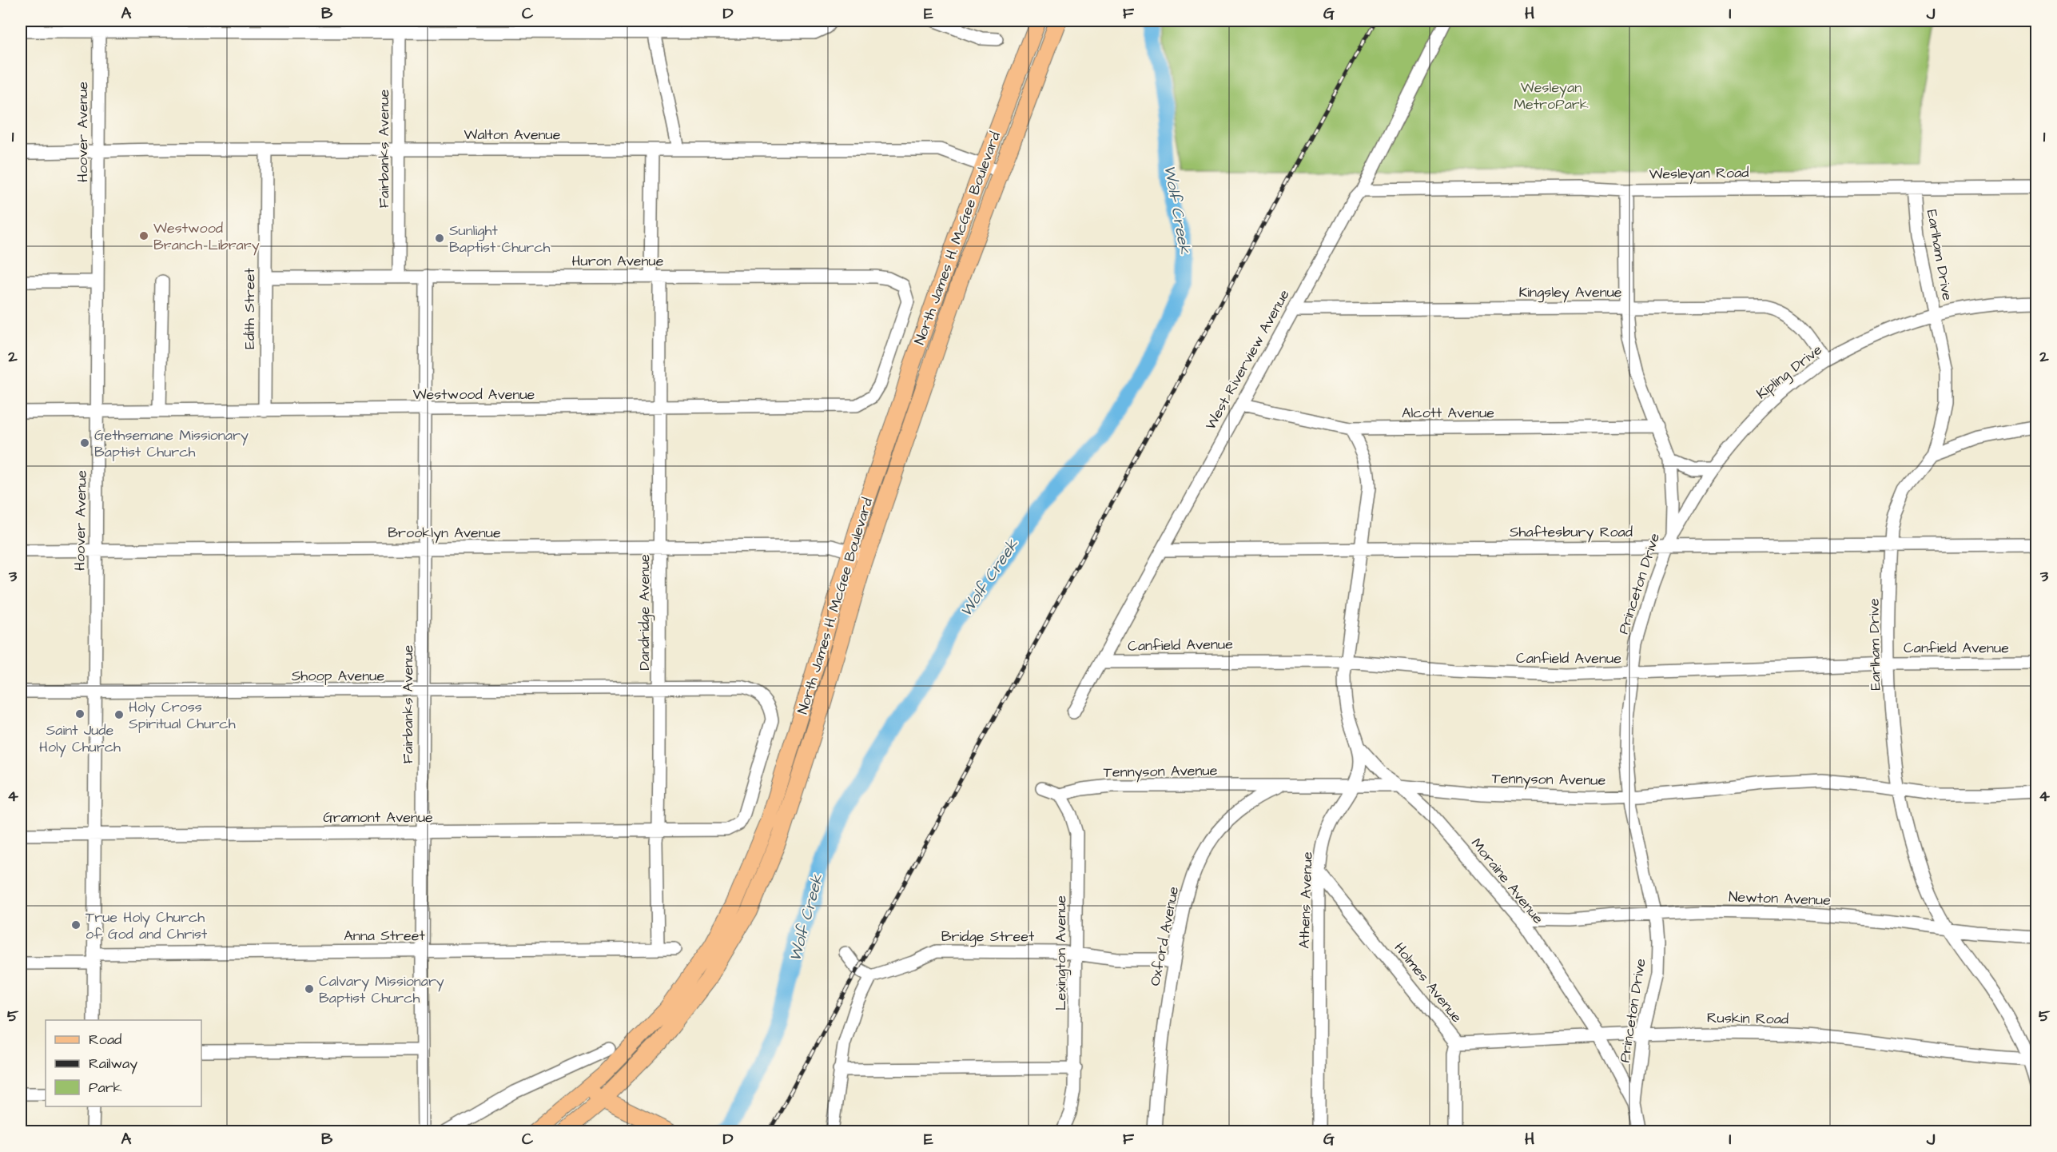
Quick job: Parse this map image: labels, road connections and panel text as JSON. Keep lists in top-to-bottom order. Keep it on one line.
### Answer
{"streets":{"main road":["North James H. McGee Boulevard"],"street":["Hoover Avenue","Walton Avenue","Fairbanks Avenue","Wesleyan Road","Earlham Drive","Huron Avenue","Kingsley Avenue","Edith Street","West Riverview Avenue","Kipling Drive","Westwood Avenue","Alcott Avenue","Shaftesbury Road","Brooklyn Avenue","Princeton Drive","Dandridge Avenue","Canfield Avenue","Shoop Avenue","Tennyson Avenue","Gramont Avenue","Moraine Avenue","Newton Avenue","Athens Avenue","Anna Street","Bridge Street","Oxford Avenue","Lexington Avenue","Holmes Avenue","Ruskin Road"]},"crossings":[["Hoover Avenue","Walton Avenue"],["Hoover Avenue","Westwood Avenue"],["Hoover Avenue","Brooklyn Avenue"],["Hoover Avenue","Shoop Avenue"],["Hoover Avenue","Gramont Avenue"],["Hoover Avenue","Anna Street"],["Walton Avenue","Fairbanks Avenue"],["Walton Avenue","North James H. McGee Boulevard"],["Walton Avenue","Edith Street"],["Walton Avenue","Dandridge Avenue"],["Fairbanks Avenue","Huron Avenue"],["Fairbanks Avenue","Westwood Avenue"],["Fairbanks Avenue","Brooklyn Avenue"],["Fairbanks Avenue","Shoop Avenue"],["Fairbanks Avenue","Gramont Avenue"],["Fairbanks Avenue","Anna Street"],["Wesleyan Road","Earlham Drive"],["Wesleyan Road","West Riverview Avenue"],["Wesleyan Road","Princeton Drive"],["North James H. McGee Boulevard","Brooklyn Avenue"],["Earlham Drive","Kipling Drive"],["Earlham Drive","Shaftesbury Road"],["Earlham Drive","Canfield Avenue"],["Earlham Drive","Tennyson Avenue"],["Earlham Drive","Newton Avenue"],["Earlham Drive","Ruskin Road"],["Huron Avenue","Edith Street"],["Huron Avenue","Westwood Avenue"],["Huron Avenue","Dandridge Avenue"],["Kingsley Avenue","West Riverview Avenue"],["Kingsley Avenue","Kipling Drive"],["Kingsley Avenue","Princeton Drive"],["Edith Street","Westwood Avenue"],["West Riverview Avenue","Alcott Avenue"],["West Riverview Avenue","Shaftesbury Road"],["West Riverview Avenue","Canfield Avenue"],["Kipling Drive","Shaftesbury Road"],["Kipling Drive","Princeton Drive"],["Westwood Avenue","Dandridge Avenue"],["Alcott Avenue","Princeton Drive"],["Alcott Avenue","Athens Avenue"],["Shaftesbury Road","Princeton Drive"],["Shaftesbury Road","Athens Avenue"],["Brooklyn Avenue","Dandridge Avenue"],["Princeton Drive","Canfield Avenue"],["Princeton Drive","Tennyson Avenue"],["Princeton Drive","Moraine Avenue"],["Princeton Drive","Newton Avenue"],["Princeton Drive","Ruskin Road"],["Dandridge Avenue","Shoop Avenue"],["Dandridge Avenue","Gramont Avenue"],["Dandridge Avenue","Anna Street"],["Canfield Avenue","Athens Avenue"],["Shoop Avenue","Gramont Avenue"],["Tennyson Avenue","Moraine Avenue"],["Tennyson Avenue","Athens Avenue"],["Tennyson Avenue","Oxford Avenue"],["Tennyson Avenue","Lexington Avenue"],["Moraine Avenue","Newton Avenue"],["Moraine Avenue","Athens Avenue"],["Moraine Avenue","Ruskin Road"],["Athens Avenue","Holmes Avenue"],["Bridge Street","Oxford Avenue"],["Bridge Street","Lexington Avenue"],["Holmes Avenue","Ruskin Road"]],"water":["Wolf Creek"],"parks":["Wesleyan MetroPark"],"places":["Westwood Branch Library","Sunlight Baptist Church","Gethsemane Missionary Baptist Church","Saint Jude Holy Church","Holy Cross Spiritual Church","True Holy Church of God and Christ","Calvary Missionary Baptist Church"],"legend":["Road","Railway","Park"],"grid":{"columns":["A","B","C","D","E","F","G","H","I","J"],"rows":["1","2","3","4","5"]}}
